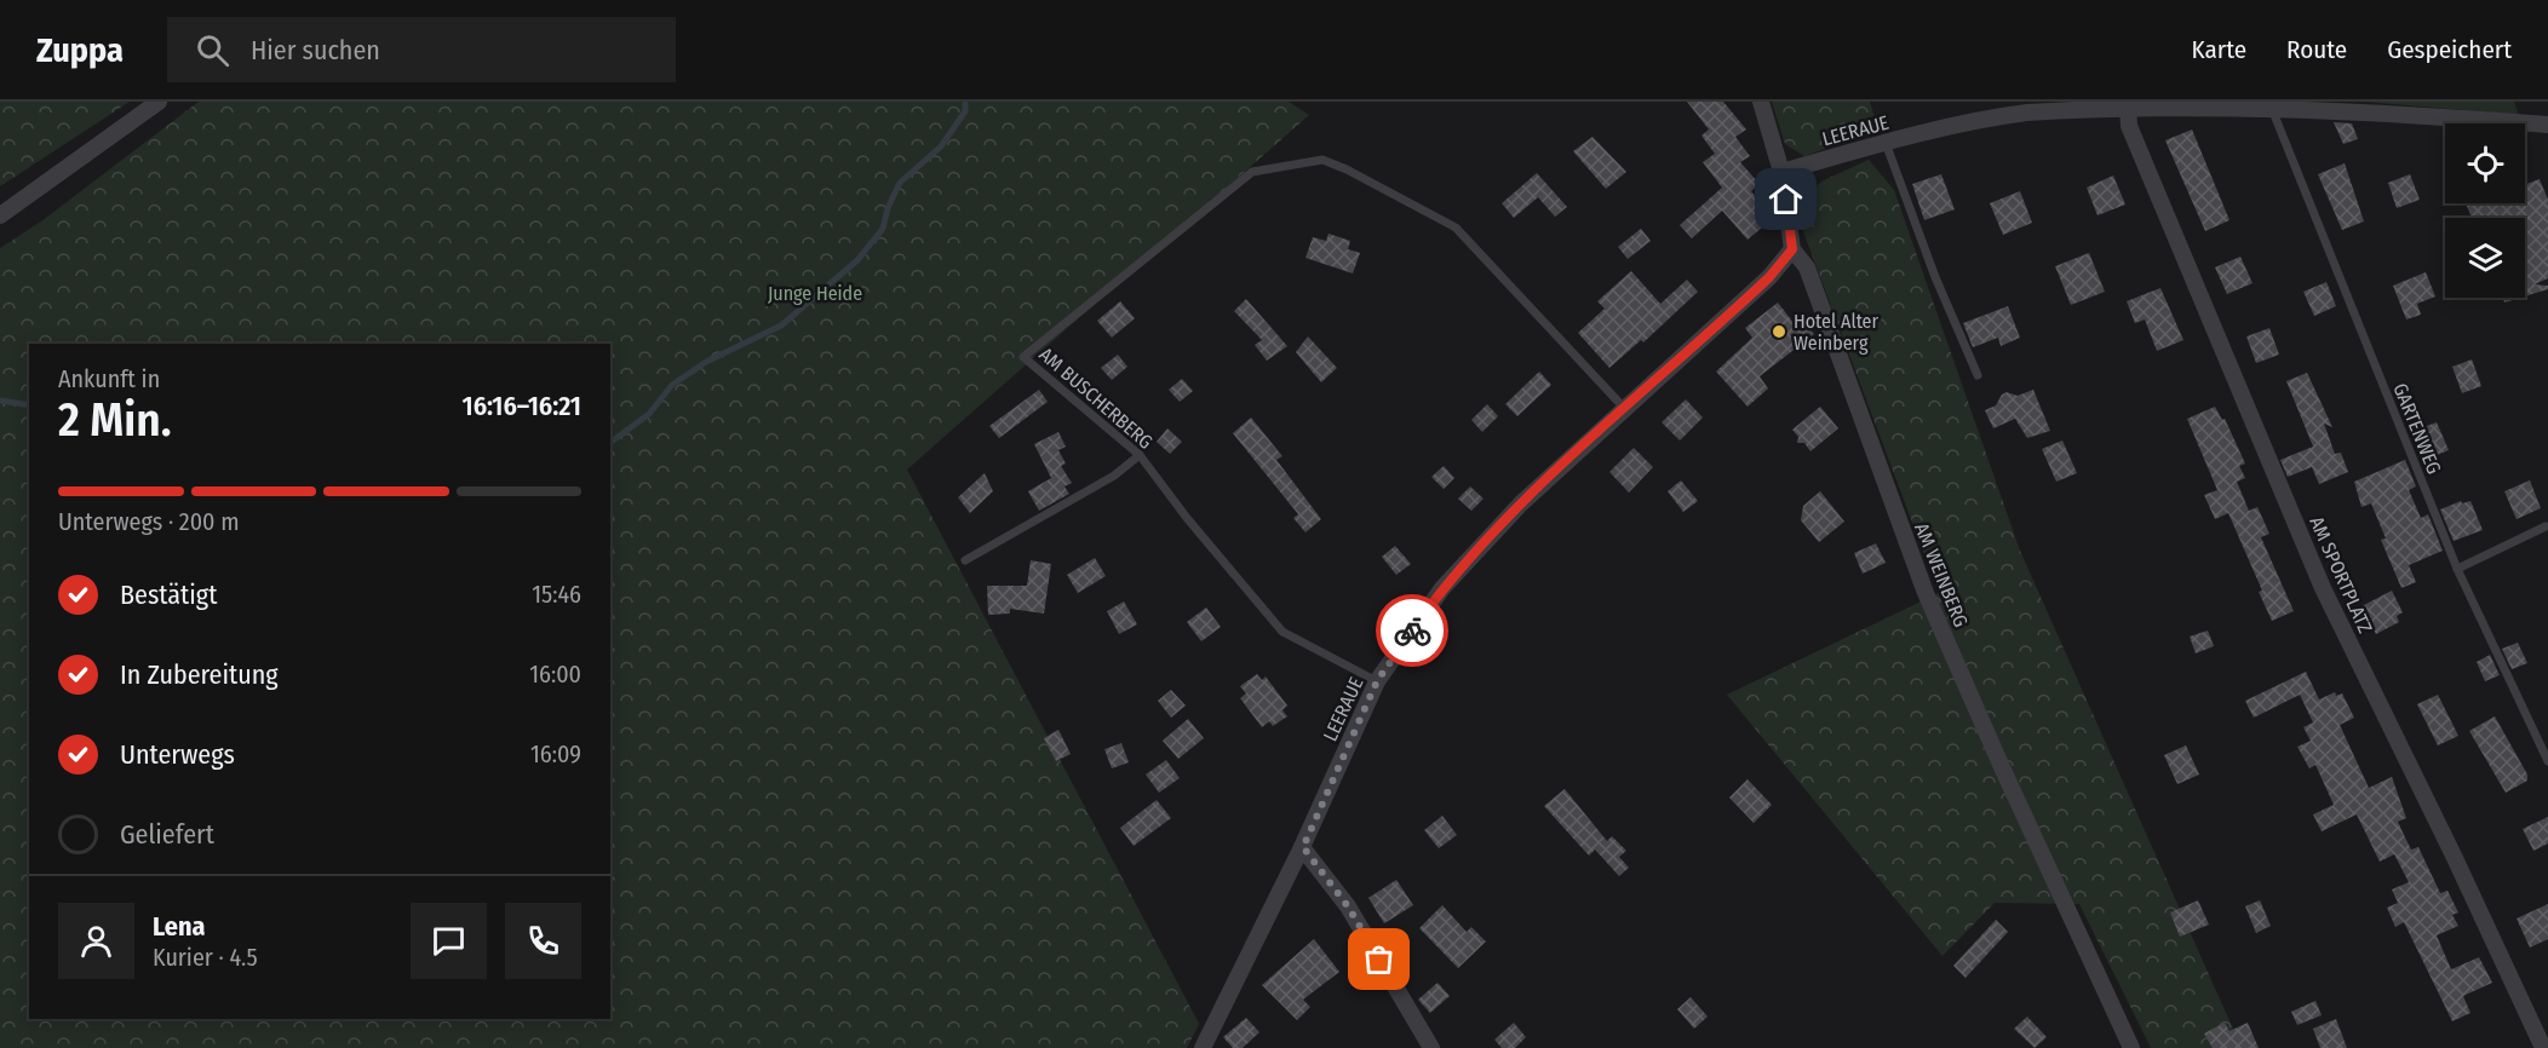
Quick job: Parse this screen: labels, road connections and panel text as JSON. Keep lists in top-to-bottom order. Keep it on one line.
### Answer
{"streets":{"street":["LEERAUE","AM WEINBERG","AM SPORTPLATZ"],"lane":["AM BUSCHERBERG","GARTENWEG"]},"crossings":[["LEERAUE","AM BUSCHERBERG"],["LEERAUE","GARTENWEG"],["LEERAUE","AM WEINBERG"],["LEERAUE","AM SPORTPLATZ"]],"parks":["Junge Heide"],"places":["Hotel Alter Weinberg"],"page":{"header":"Zuppa","search":"Hier suchen","nav":["Karte","Route","Gespeichert"],"heading":["2 Min.","Ankunft in","16:16–16:21"],"panel":["Lena","Kurier · 4.5"],"bar":"Unterwegs · 200 m","list":[["Bestätigt","15:46"],["In Zubereitung","16:00"],["Unterwegs","16:09"],"Geliefert"]}}
